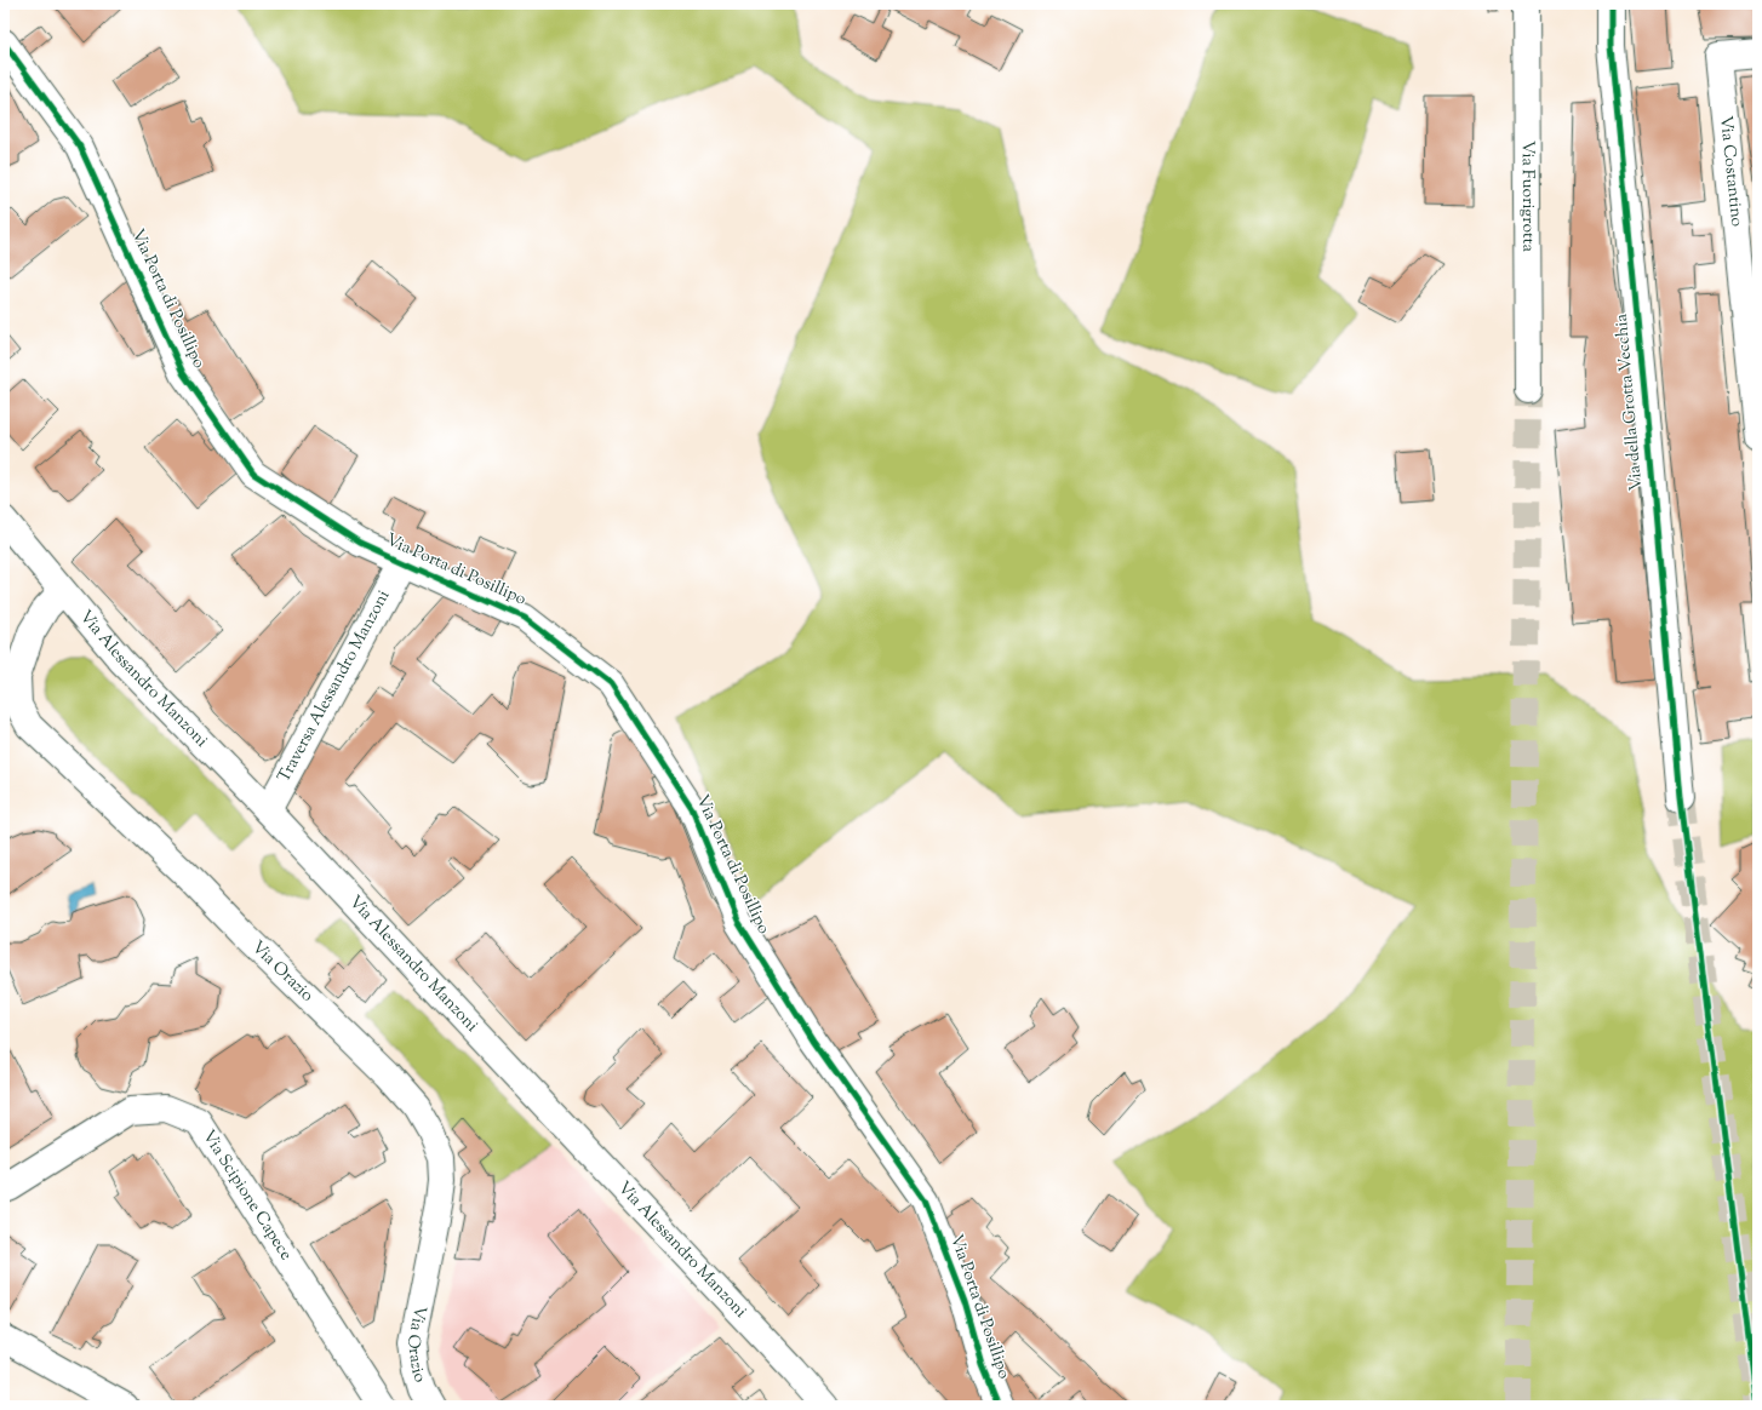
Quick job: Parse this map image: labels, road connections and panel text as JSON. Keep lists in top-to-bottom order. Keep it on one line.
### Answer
{"streets":{"street":["Via Costantino","Via Fuorigrotta","Via Porta di Posillipo","Via della Grotta Vecchia","Via Alessandro Manzoni","Traversa Alessandro Manzoni","Via Orazio","Via Scipione Capece"]},"crossings":[["Via Porta di Posillipo","Traversa Alessandro Manzoni"],["Via Alessandro Manzoni","Traversa Alessandro Manzoni"],["Via Alessandro Manzoni","Via Orazio"]]}
